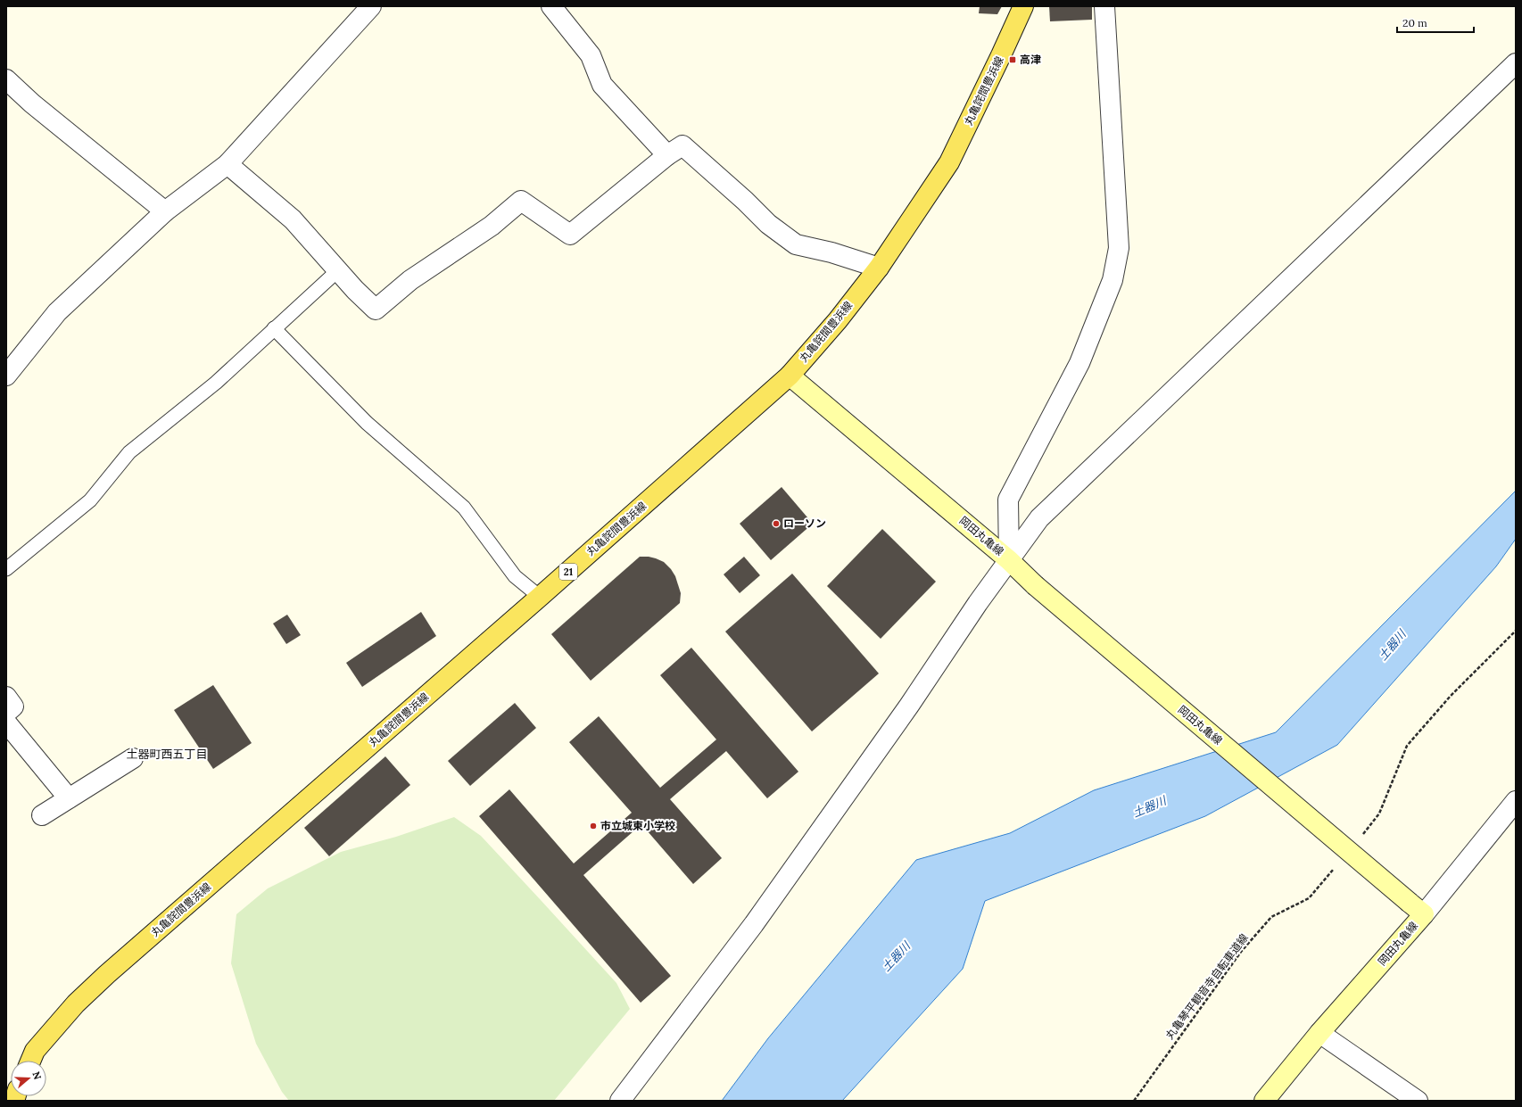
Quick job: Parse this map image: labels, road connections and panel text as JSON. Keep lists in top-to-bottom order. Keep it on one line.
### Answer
{"streets":{"main road":["丸亀詫間豊浜線","岡田丸亀線","21"],"path":["丸亀琴平観音寺自転車道線"]},"crossings":[["丸亀詫間豊浜線","岡田丸亀線"]],"districts":["土器町西五丁目"],"water":["土器川"],"places":{"transit":["高津"],"other":["ローソン","市立城東小学校"]},"scale_bar":"20 m","north":"right"}
